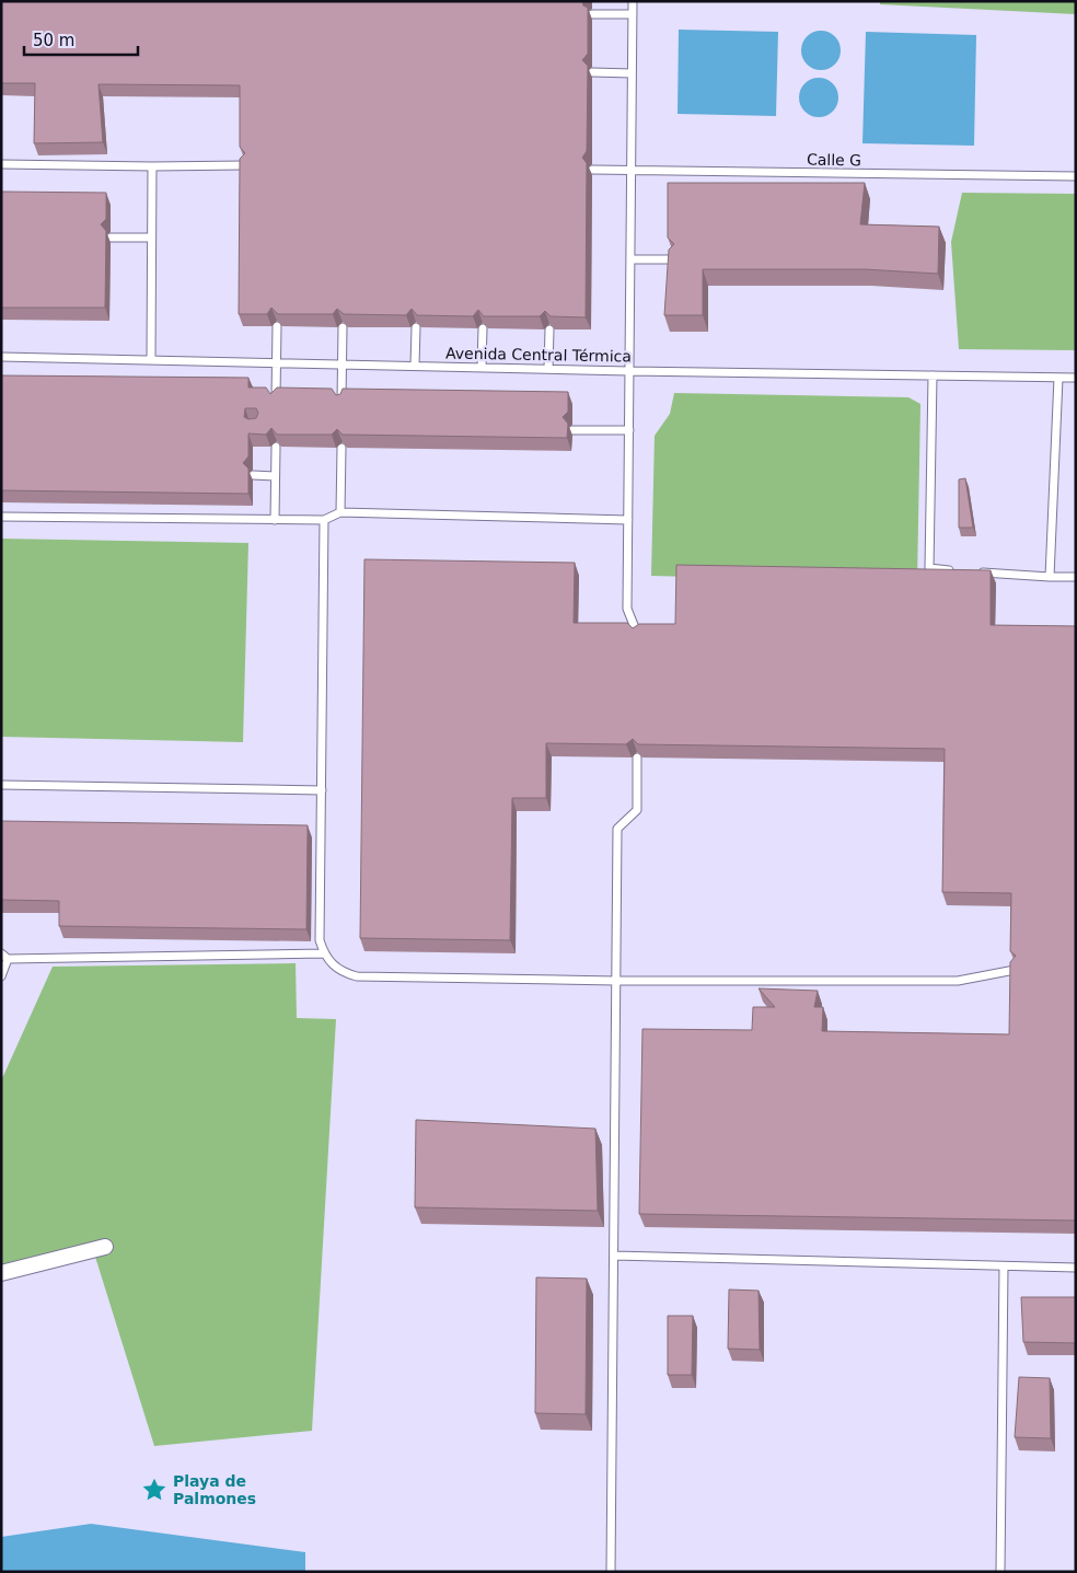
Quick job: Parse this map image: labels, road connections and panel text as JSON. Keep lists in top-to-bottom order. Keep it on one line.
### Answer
{"streets":{"lane":["Calle G","Avenida Central Térmica"]},"places":{"place":["Playa de Palmones"]},"scale_bar":"50 m"}
